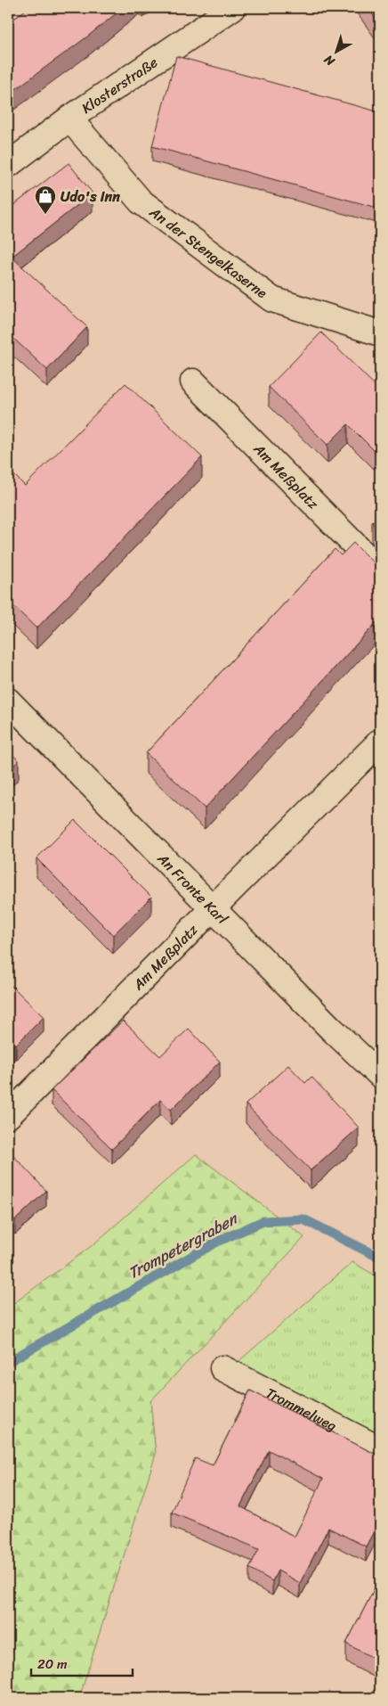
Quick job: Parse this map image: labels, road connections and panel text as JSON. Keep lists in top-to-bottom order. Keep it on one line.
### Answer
{"streets":{"street":["Klosterstraße","An der Stengelkaserne","Am Meßplatz","An Fronte Karl","Trommelweg"]},"crossings":[["Klosterstraße","An der Stengelkaserne"],["Am Meßplatz","An Fronte Karl"]],"water":["Trompetergraben"],"places":{"shop":["Udo's Inn"]},"scale_bar":"20 m","north":"bottom left"}
